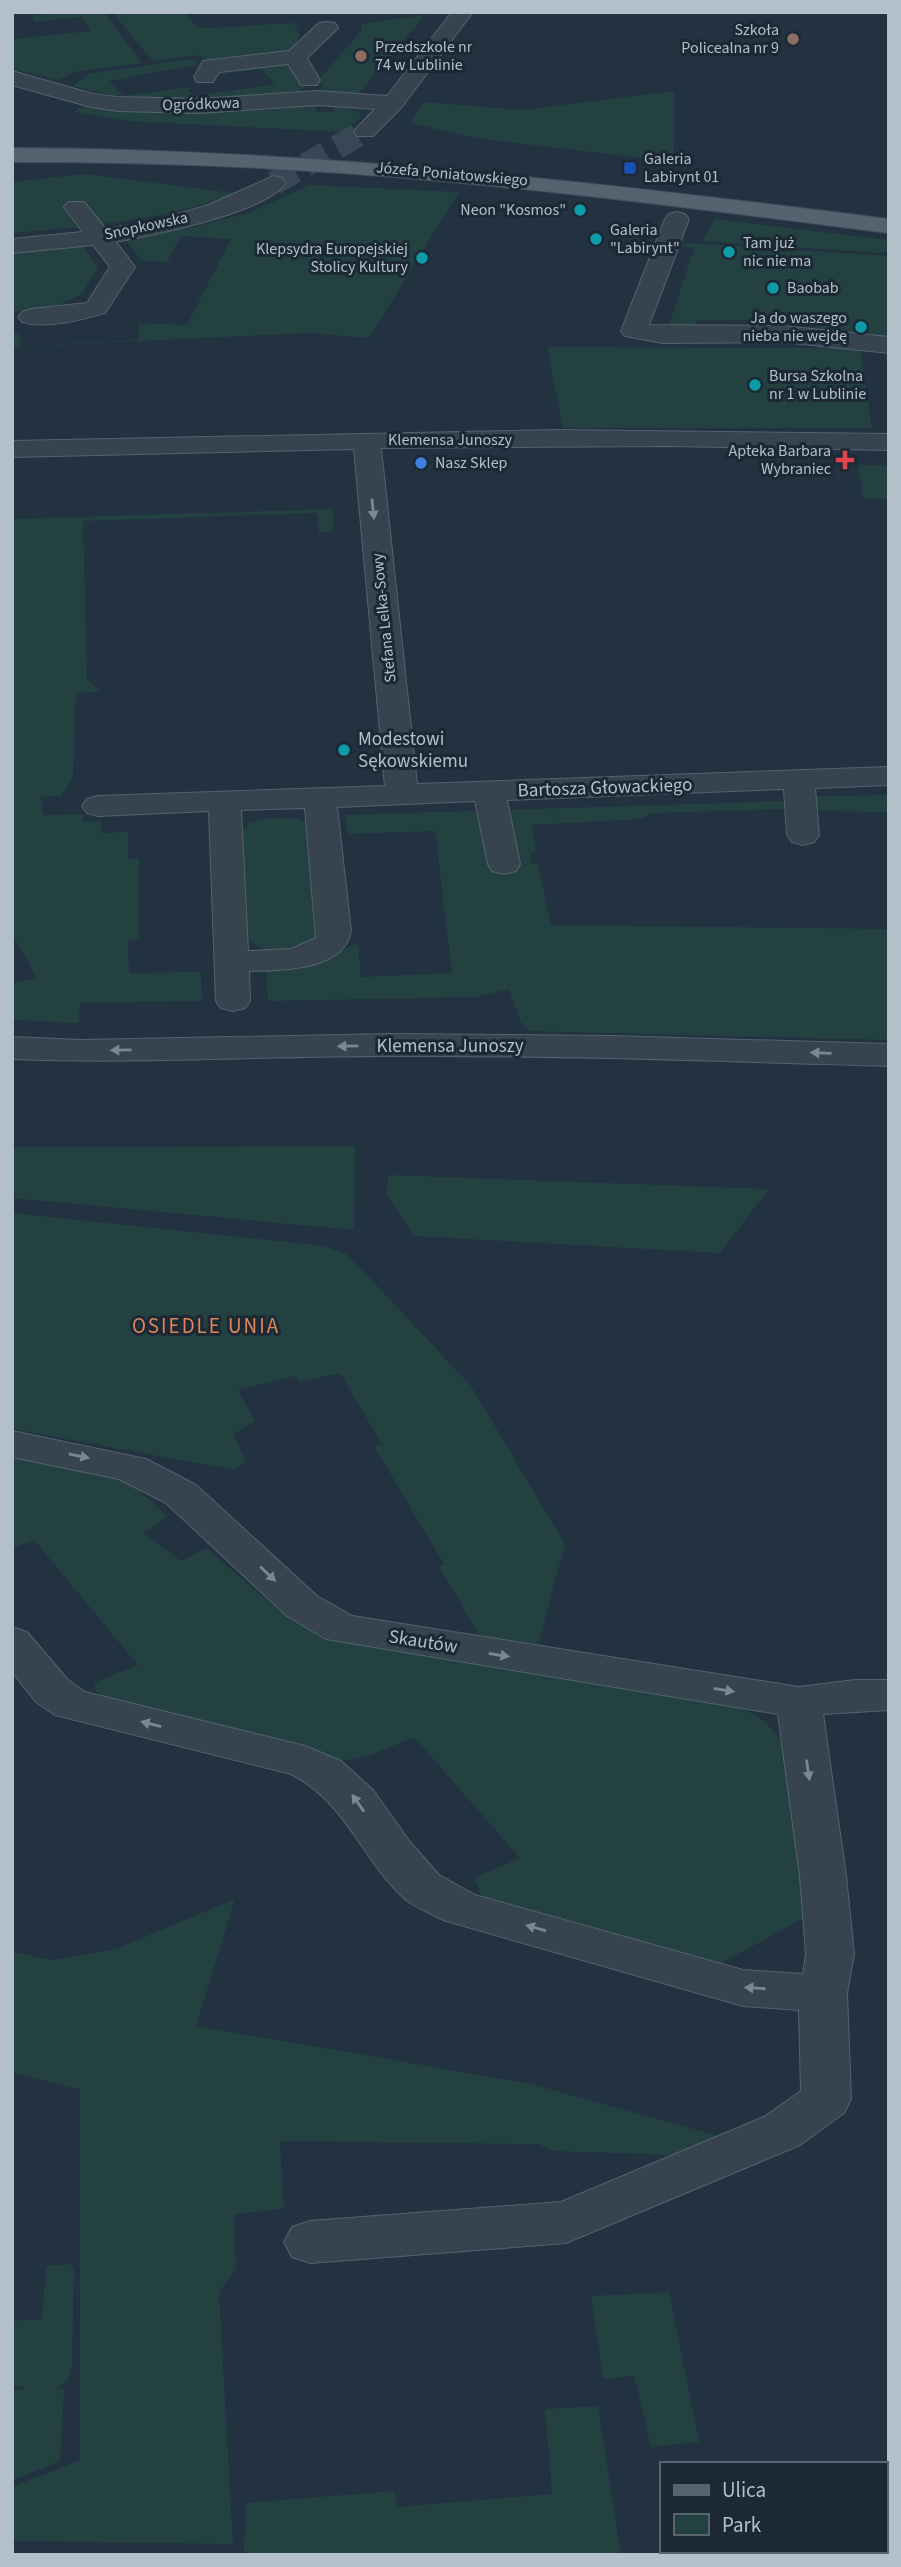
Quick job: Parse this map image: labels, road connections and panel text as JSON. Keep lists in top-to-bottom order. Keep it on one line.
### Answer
{"streets":{"main road":["Józefa Poniatowskiego"],"street":["Ogródkowa","Snopkowska","Klemensa Junoszy","Stefana Lelka-Sowy","Bartosza Głowackiego","Skautów"]},"crossings":[["Klemensa Junoszy","Stefana Lelka-Sowy"],["Stefana Lelka-Sowy","Bartosza Głowackiego"]],"one_way":["Klemensa Junoszy","Stefana Lelka-Sowy"],"districts":["OSIEDLE UNIA"],"places":{"other":["Szkoła Policealna nr 9","Przedszkole nr 74 w Lublinie","Neon \"Kosmos\"","Galeria \"Labirynt\"","Tam już nic nie ma","Klepsydra Europejskiej Stolicy Kultury","Baobab","Ja do waszego nieba nie wejdę","Bursa Szkolna nr 1 w Lublinie","Nasz Sklep","Modestowi Sękowskiemu"],"transit":["Galeria Labirynt 01"],"health":["Apteka Barbara Wybraniec"]},"legend":["Ulica","Park"]}
